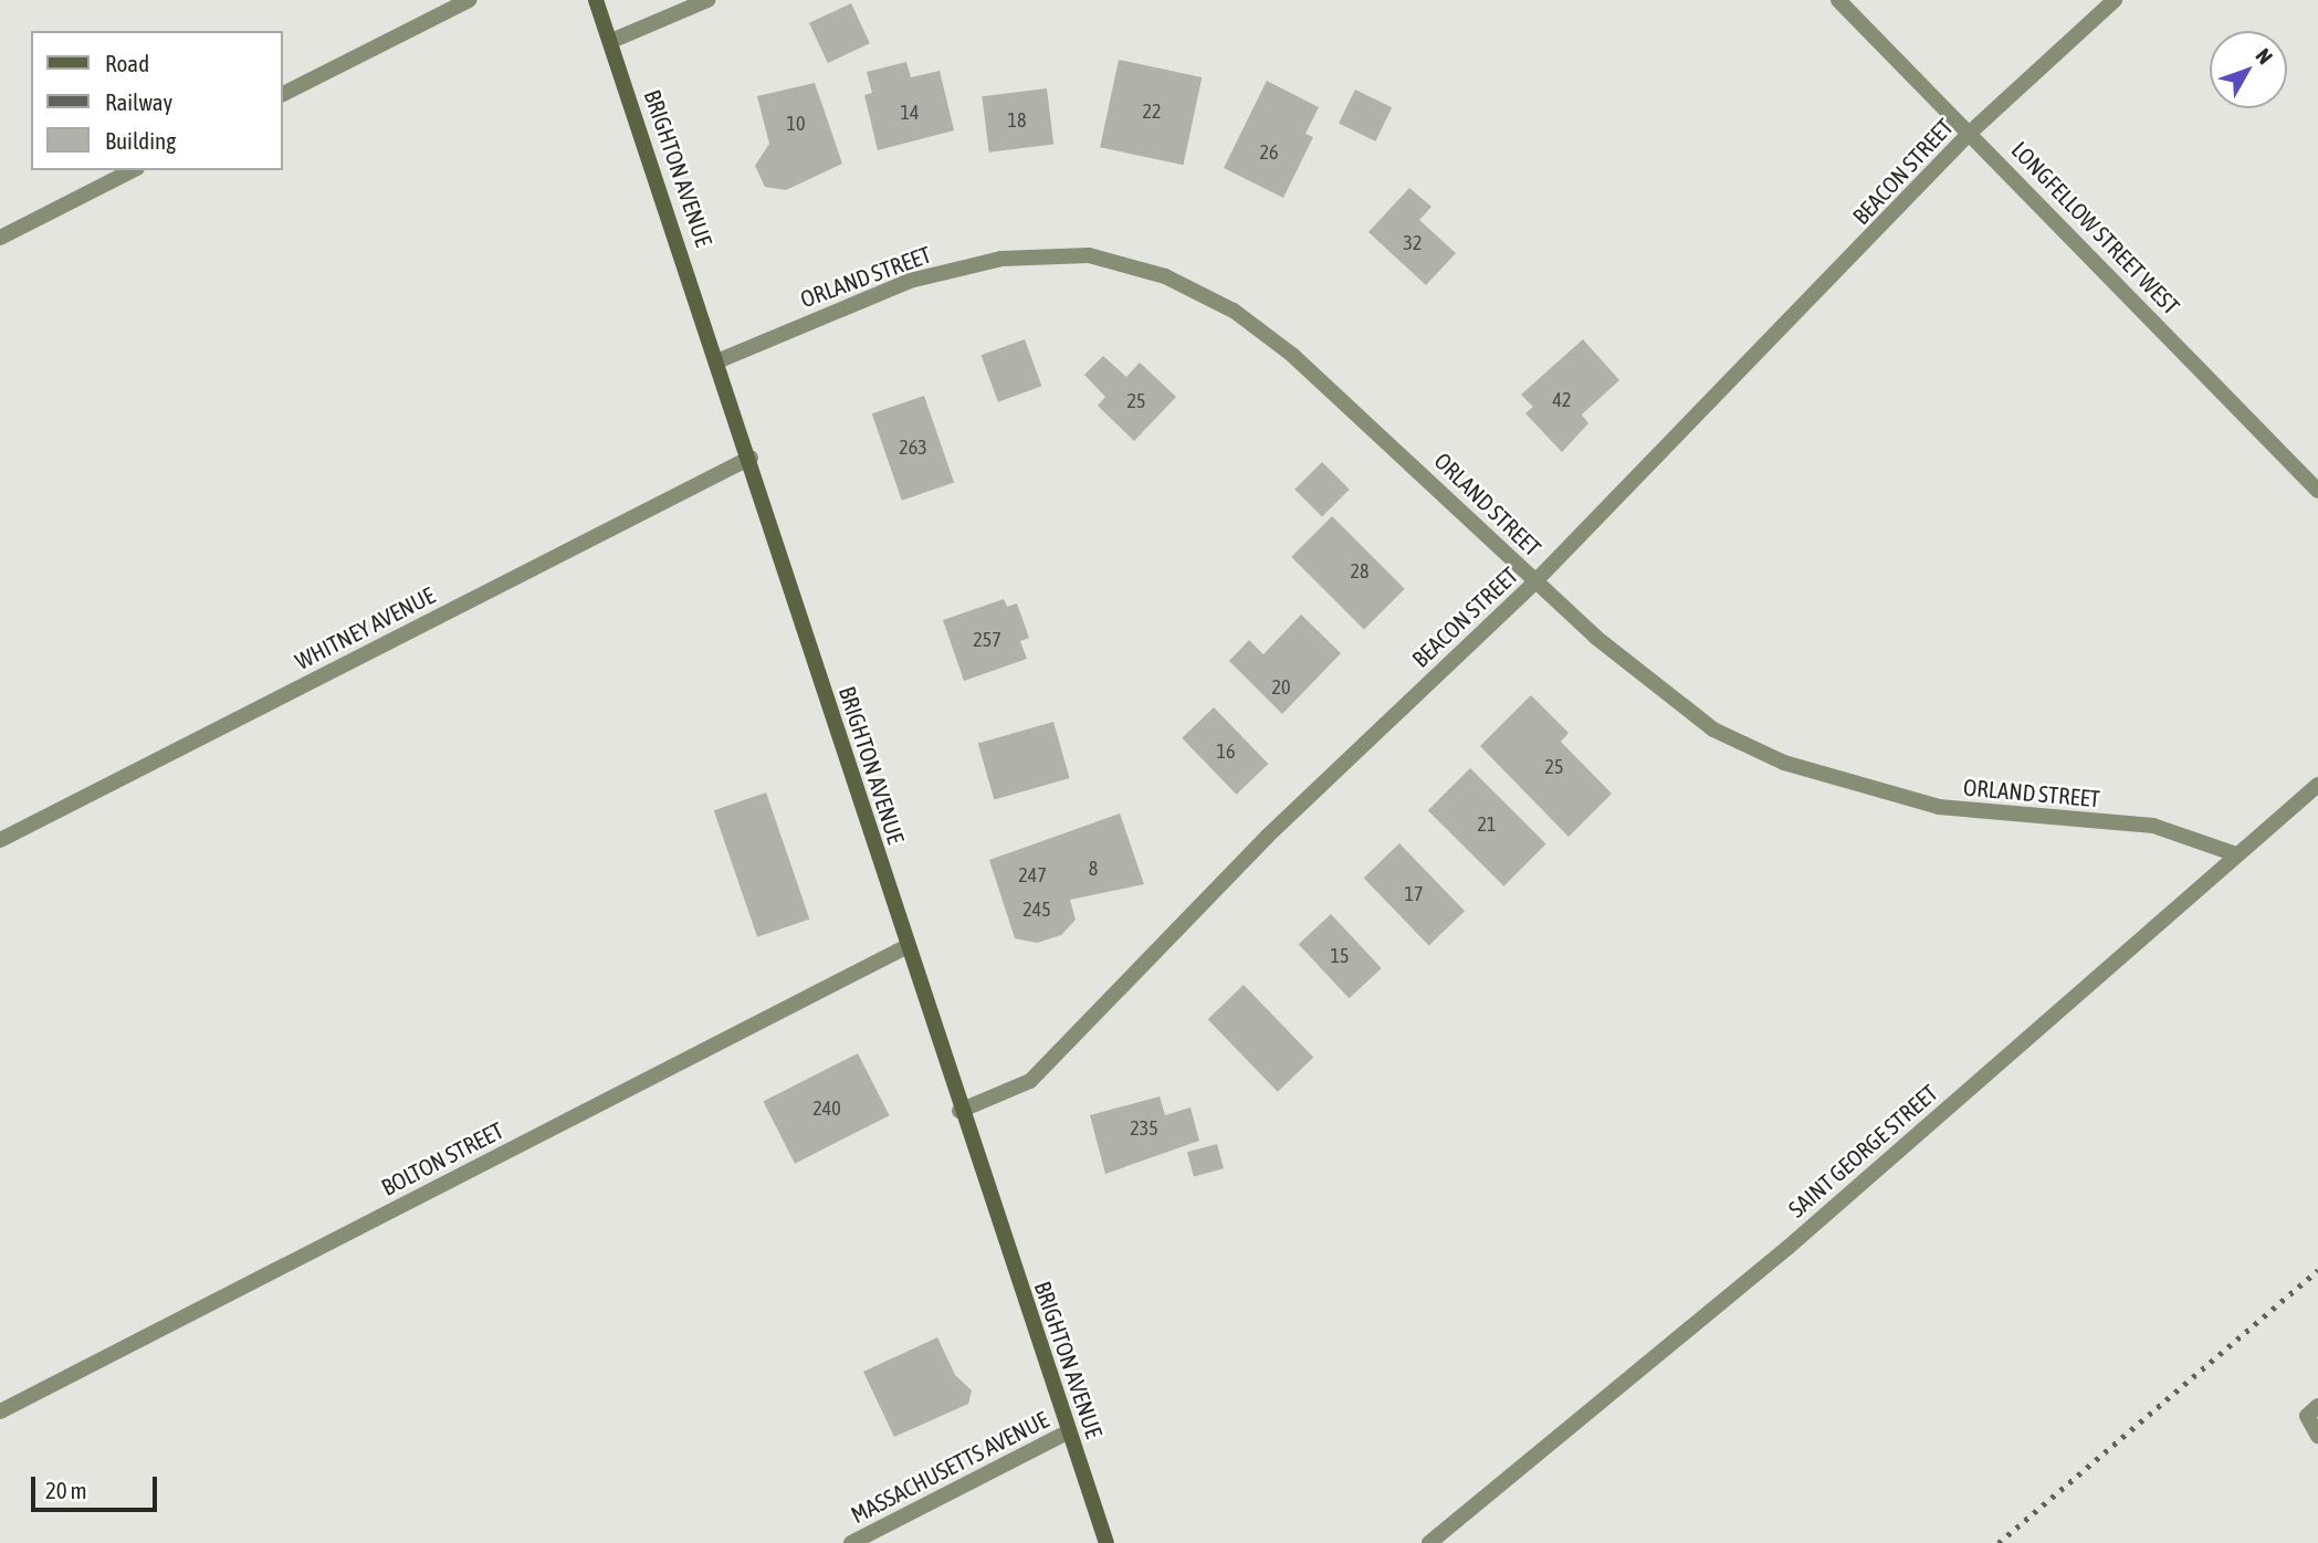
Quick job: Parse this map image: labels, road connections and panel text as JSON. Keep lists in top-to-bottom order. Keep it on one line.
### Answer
{"streets":{"main road":["BRIGHTON AVENUE"],"street":["BEACON STREET","LONGFELLOW STREET WEST","ORLAND STREET","WHITNEY AVENUE","SAINT GEORGE STREET","BOLTON STREET","MASSACHUSETTS AVENUE"]},"crossings":[["BRIGHTON AVENUE","BEACON STREET"],["BRIGHTON AVENUE","ORLAND STREET"],["BRIGHTON AVENUE","WHITNEY AVENUE"],["BRIGHTON AVENUE","BOLTON STREET"],["BRIGHTON AVENUE","MASSACHUSETTS AVENUE"],["BEACON STREET","LONGFELLOW STREET WEST"],["BEACON STREET","ORLAND STREET"],["ORLAND STREET","SAINT GEORGE STREET"]],"house_numbers":["22","14","18","10","26","32","42","25","263","28","257","20","16","25","21","8","247","17","245","15","240","235"],"legend":["Road","Railway","Building"],"scale_bar":"20 m","north":"top right"}
